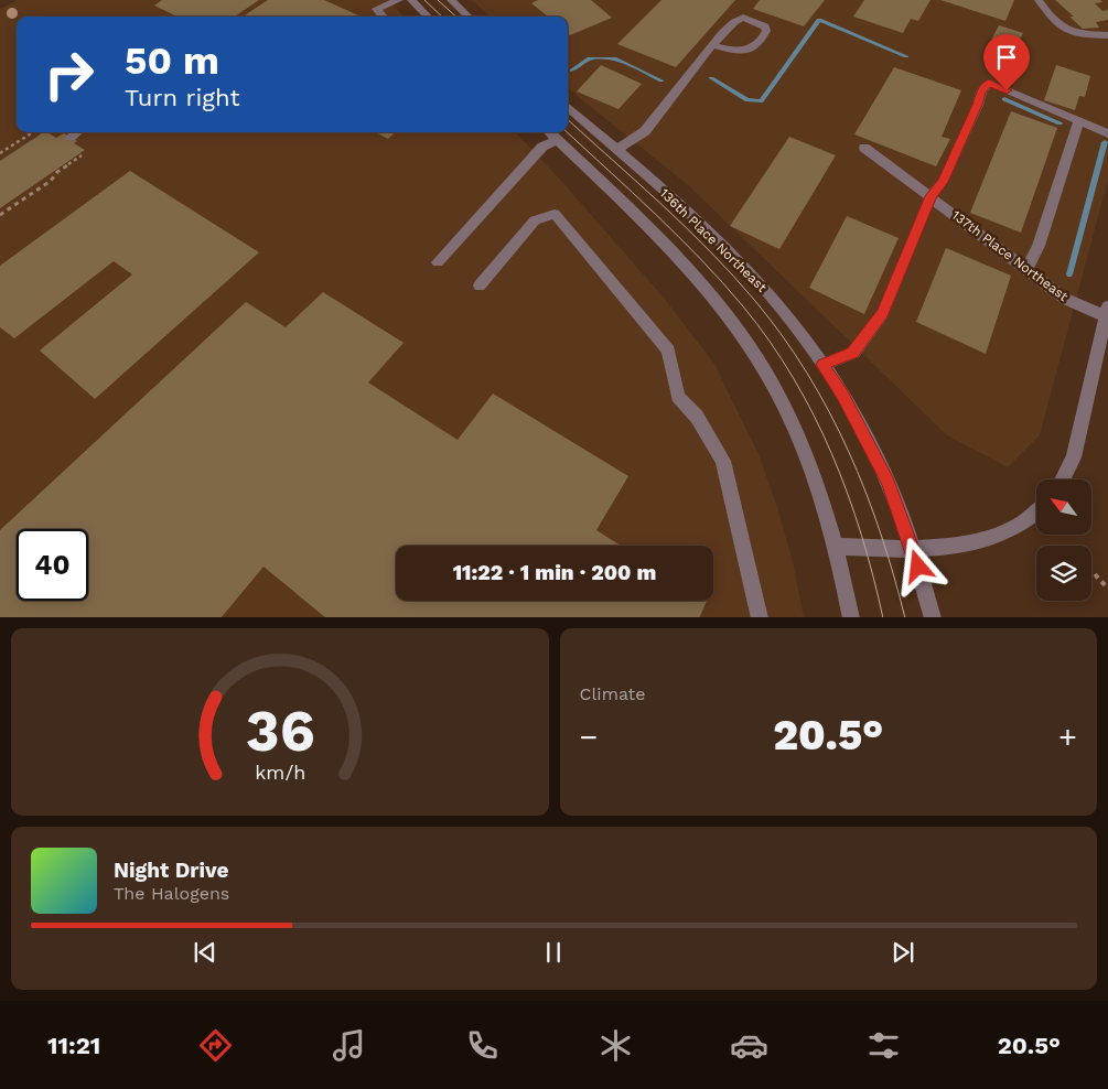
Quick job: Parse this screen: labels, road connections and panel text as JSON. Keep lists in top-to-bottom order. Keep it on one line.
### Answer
{"streets":{"street":["136th Place Northeast","137th Place Northeast"]},"north":"top left","page":{"turn":["50 m","Turn right"],"limit":"40","trip":"11:22 · 1 min · 200 m","tile":"Climate","heat":["−","20.5°","+"],"song":["Night Drive","The Halogens"],"tabs":["11:21","20.5°"],"gauge":["36","km/h"]}}
